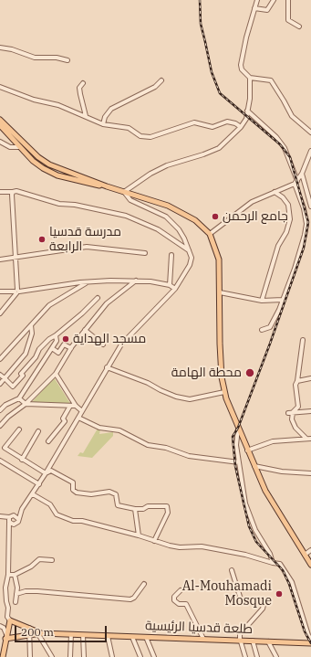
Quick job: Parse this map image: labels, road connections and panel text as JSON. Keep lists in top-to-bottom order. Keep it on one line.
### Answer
{"streets":{"main road":["طلعة قدسيا الرئيسية"]},"places":["جامع الرحمن","مدرسة قدسيا الرابعة","مسجد الهداية","محطة الهامة","Al-Mouhamadi Mosque"],"scale_bar":"200 m"}
